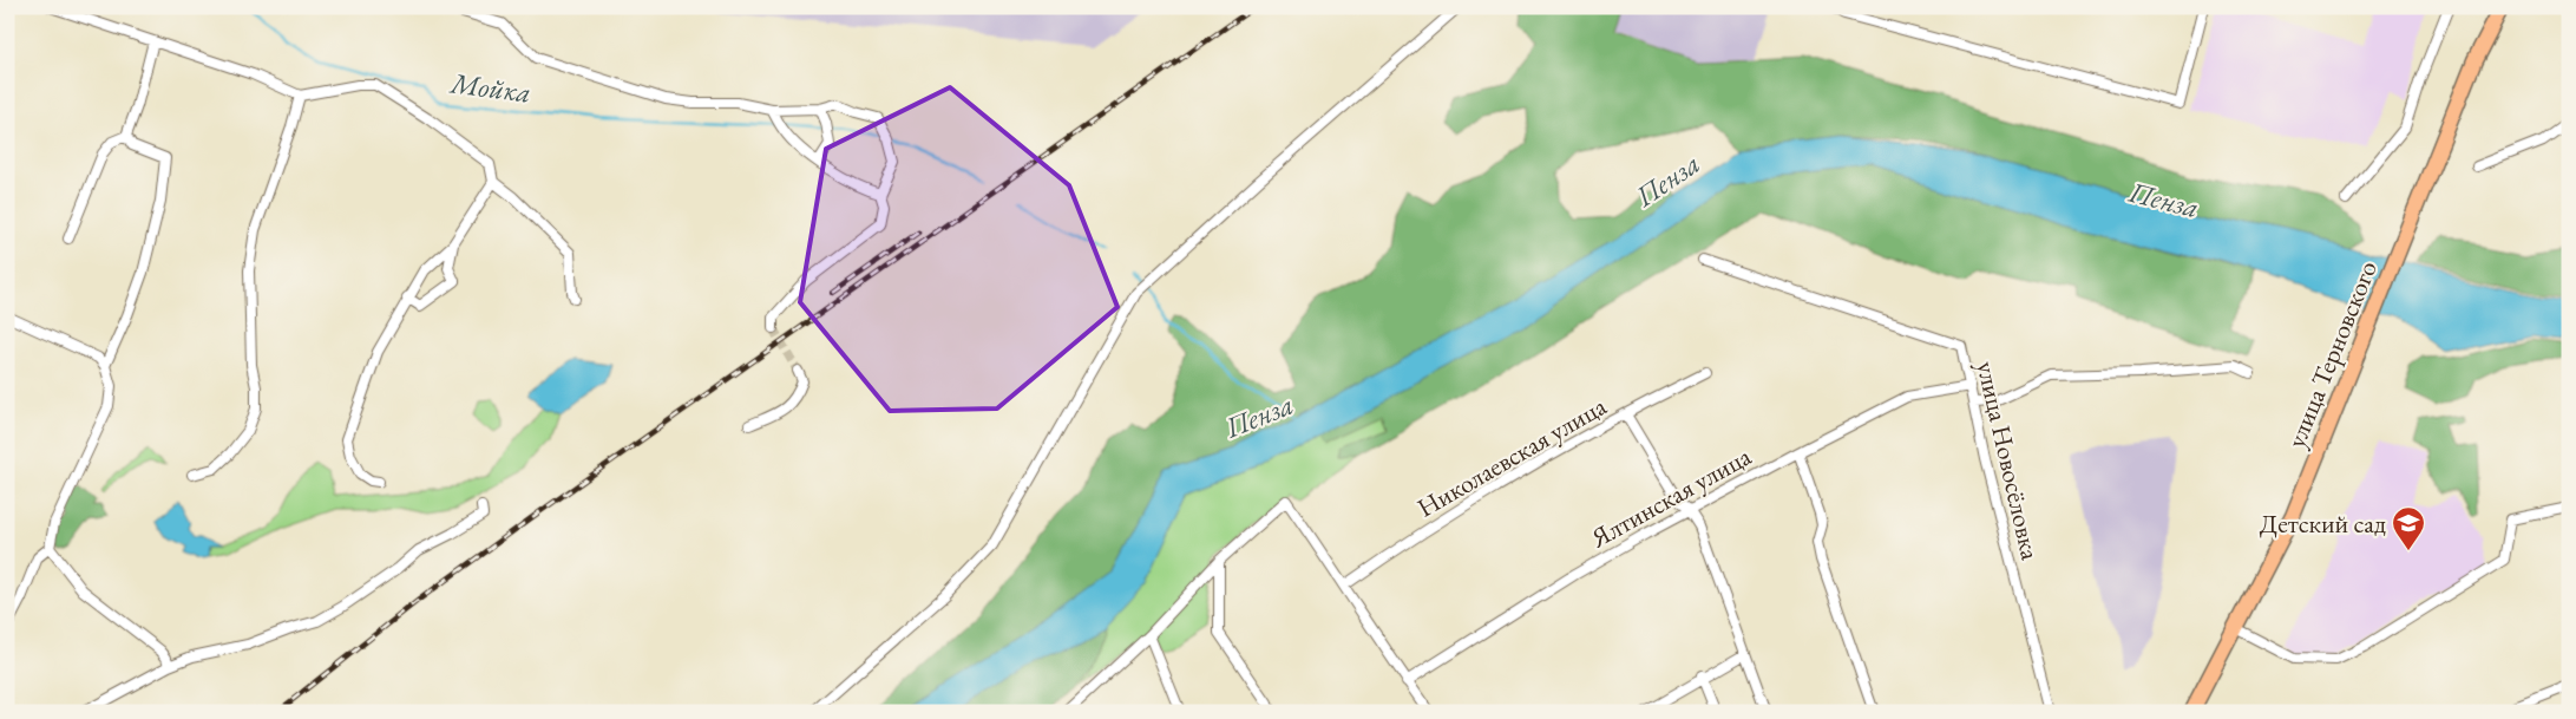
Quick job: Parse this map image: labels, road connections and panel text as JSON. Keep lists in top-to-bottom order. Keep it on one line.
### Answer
{"streets":{"main road":["улица Терновского"],"street":["Николаевская улица","улица Новосёловка","Ялтинская улица"]},"crossings":[["улица Новосёловка","Ялтинская улица"]],"water":["Мойка","Пенза"],"places":{"school or university":["Детский сад"]}}
